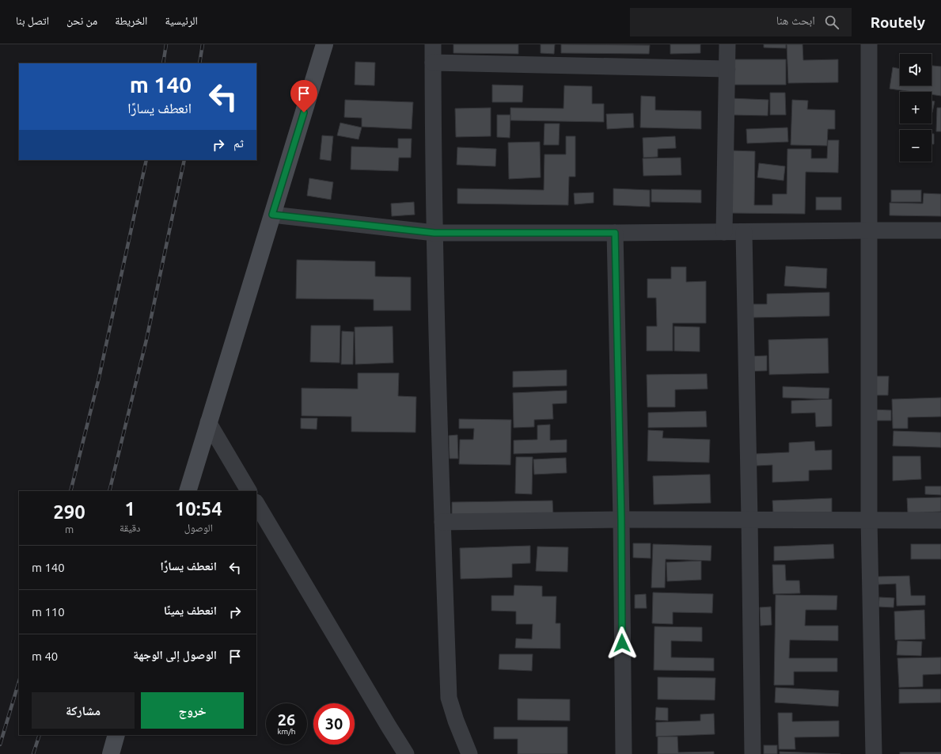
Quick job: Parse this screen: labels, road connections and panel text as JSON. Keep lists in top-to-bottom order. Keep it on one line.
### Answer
{"page":{"header":"Routely","search":"ابحث هنا","nav":["الرئيسية","الخريطة","من نحن","اتصل بنا"],"map_buttons":["+","−"],"turn":["140 m","انعطف يسارًا"],"then":"ثم","eta":["10:54","الوصول","1","دقيقة","290","m"],"list":[{"name":"انعطف يسارًا","value":"140 m"},{"name":"انعطف يمينًا","value":"110 m"},{"name":"الوصول إلى الوجهة","value":"40 m"}],"buttons":["خروج","مشاركة"],"speed":"26 km/h","limit":"30"}}
